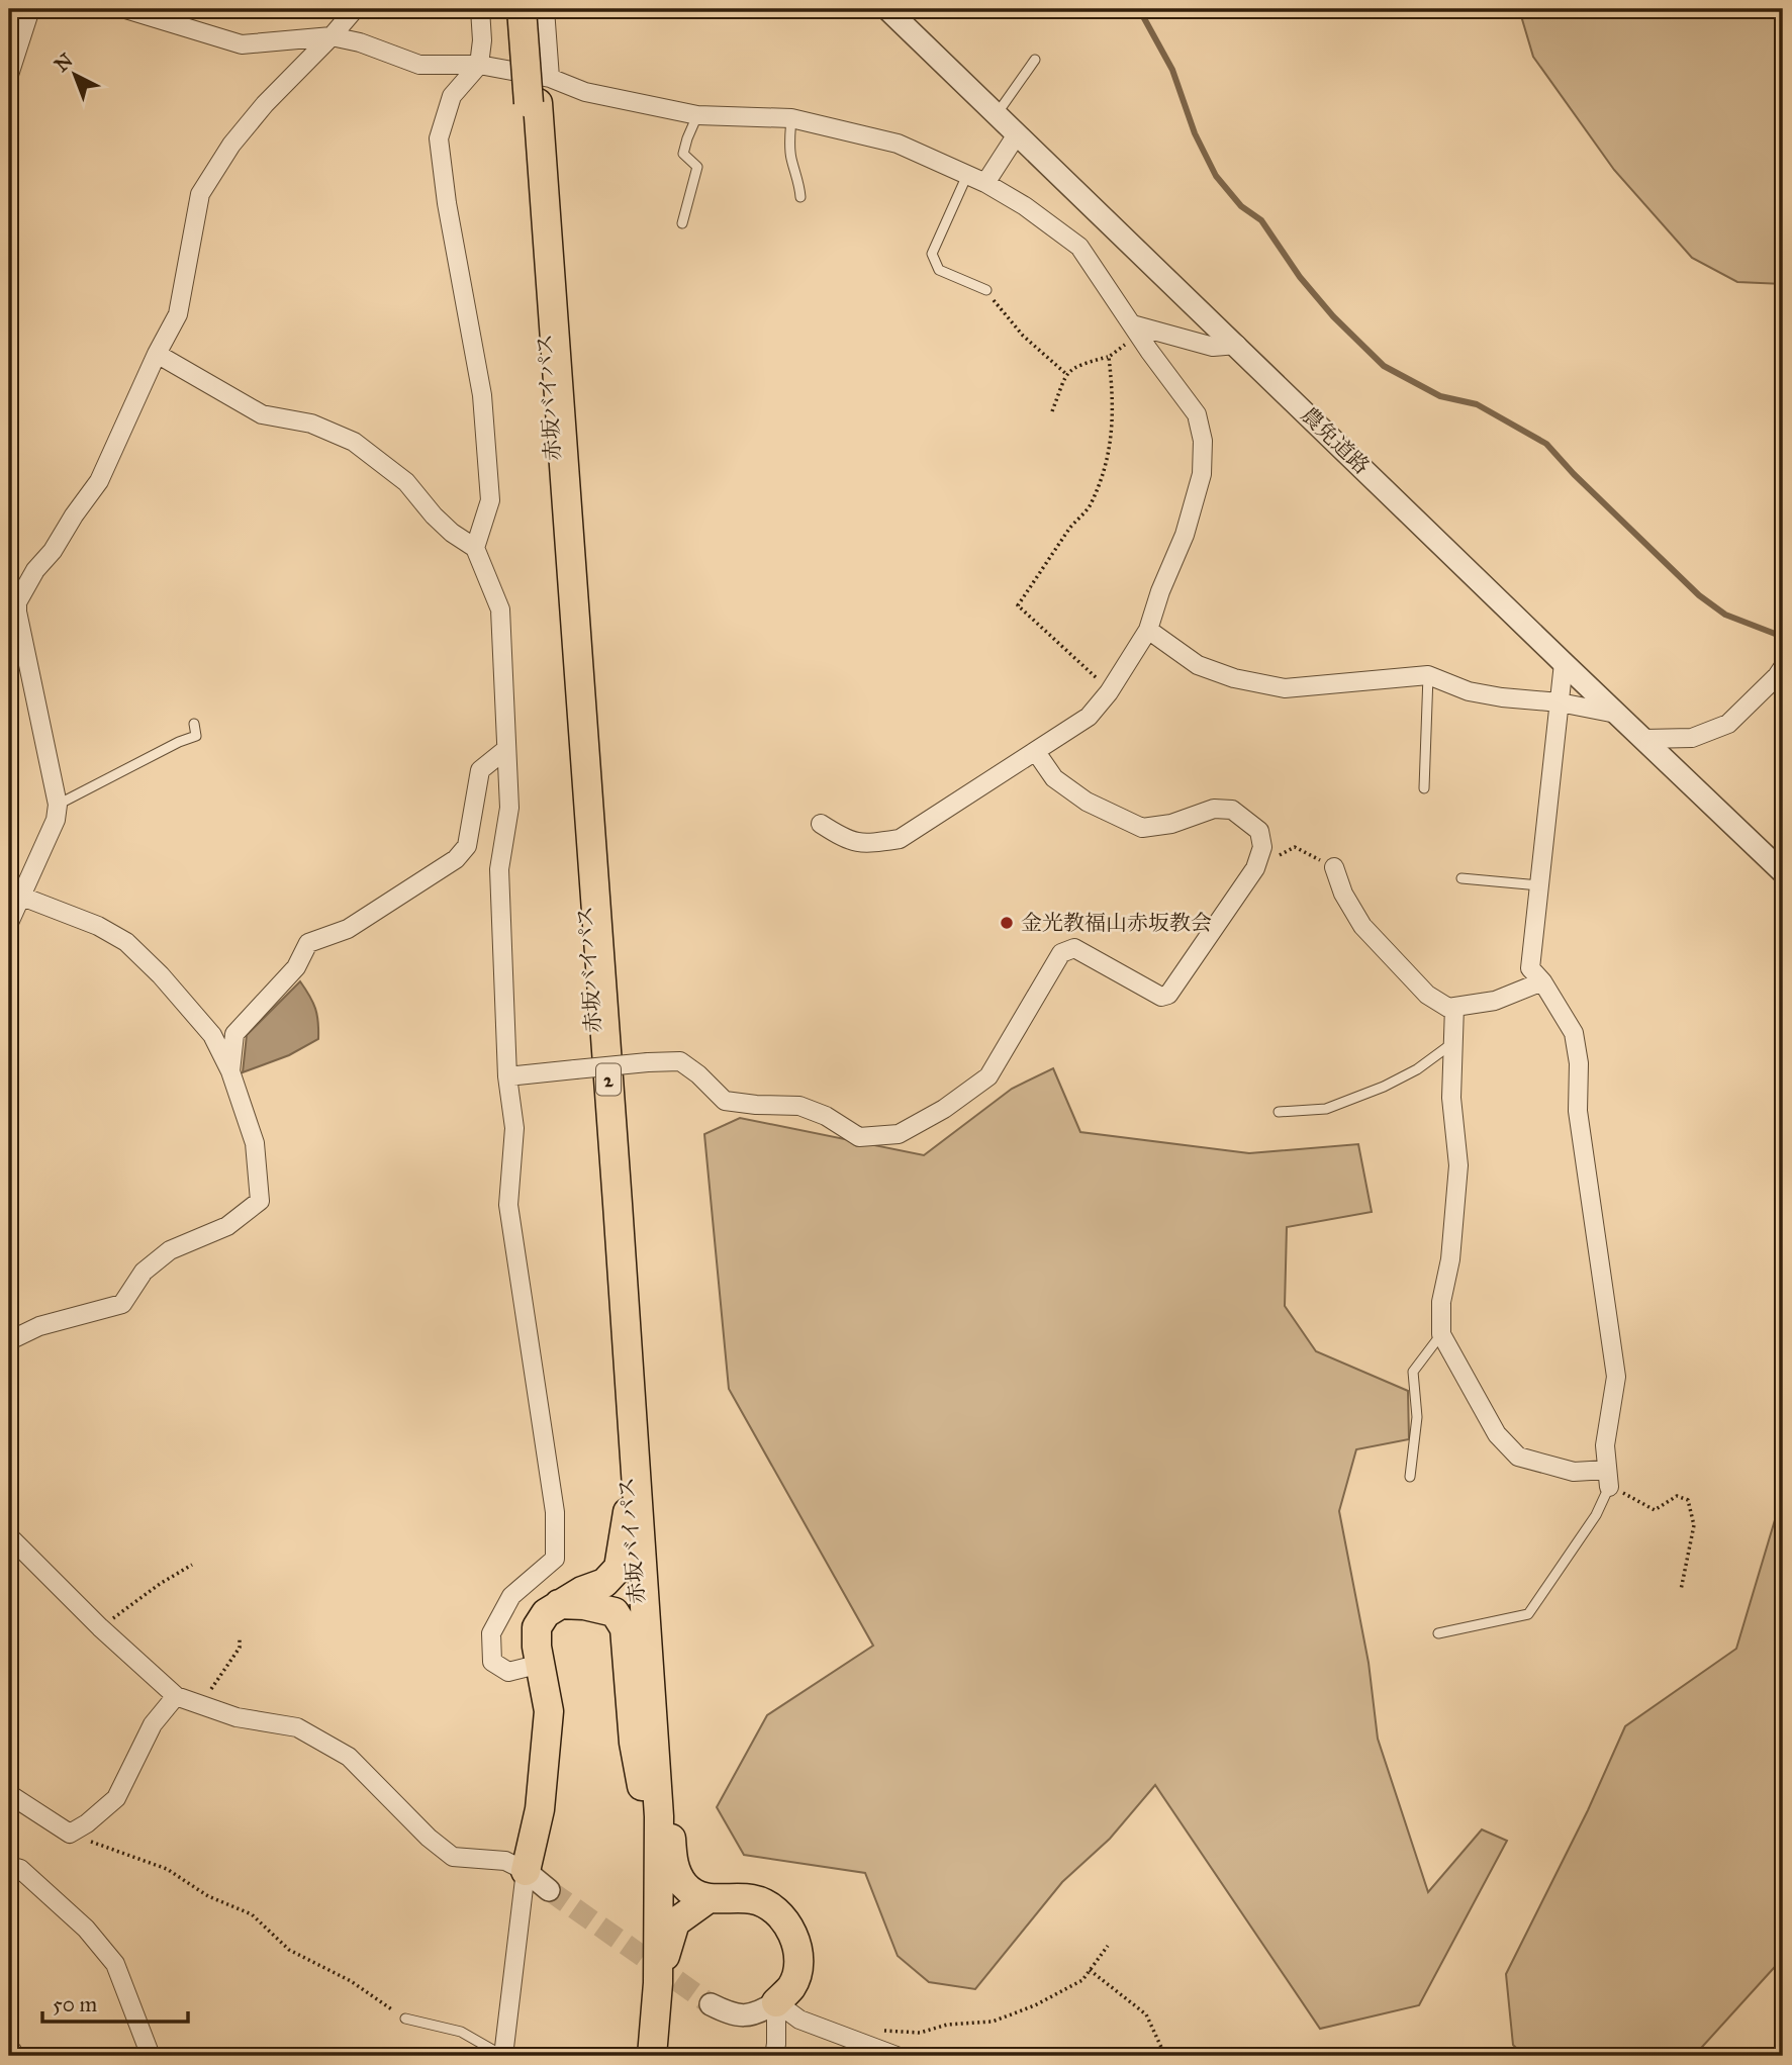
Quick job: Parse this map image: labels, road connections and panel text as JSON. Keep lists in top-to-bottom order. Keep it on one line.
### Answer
{"streets":{"highway":["赤坂バイパス","2"],"street":["農免道路"]},"places":["金光教福山赤坂教会"],"scale_bar":"50 m","north":"top left"}
